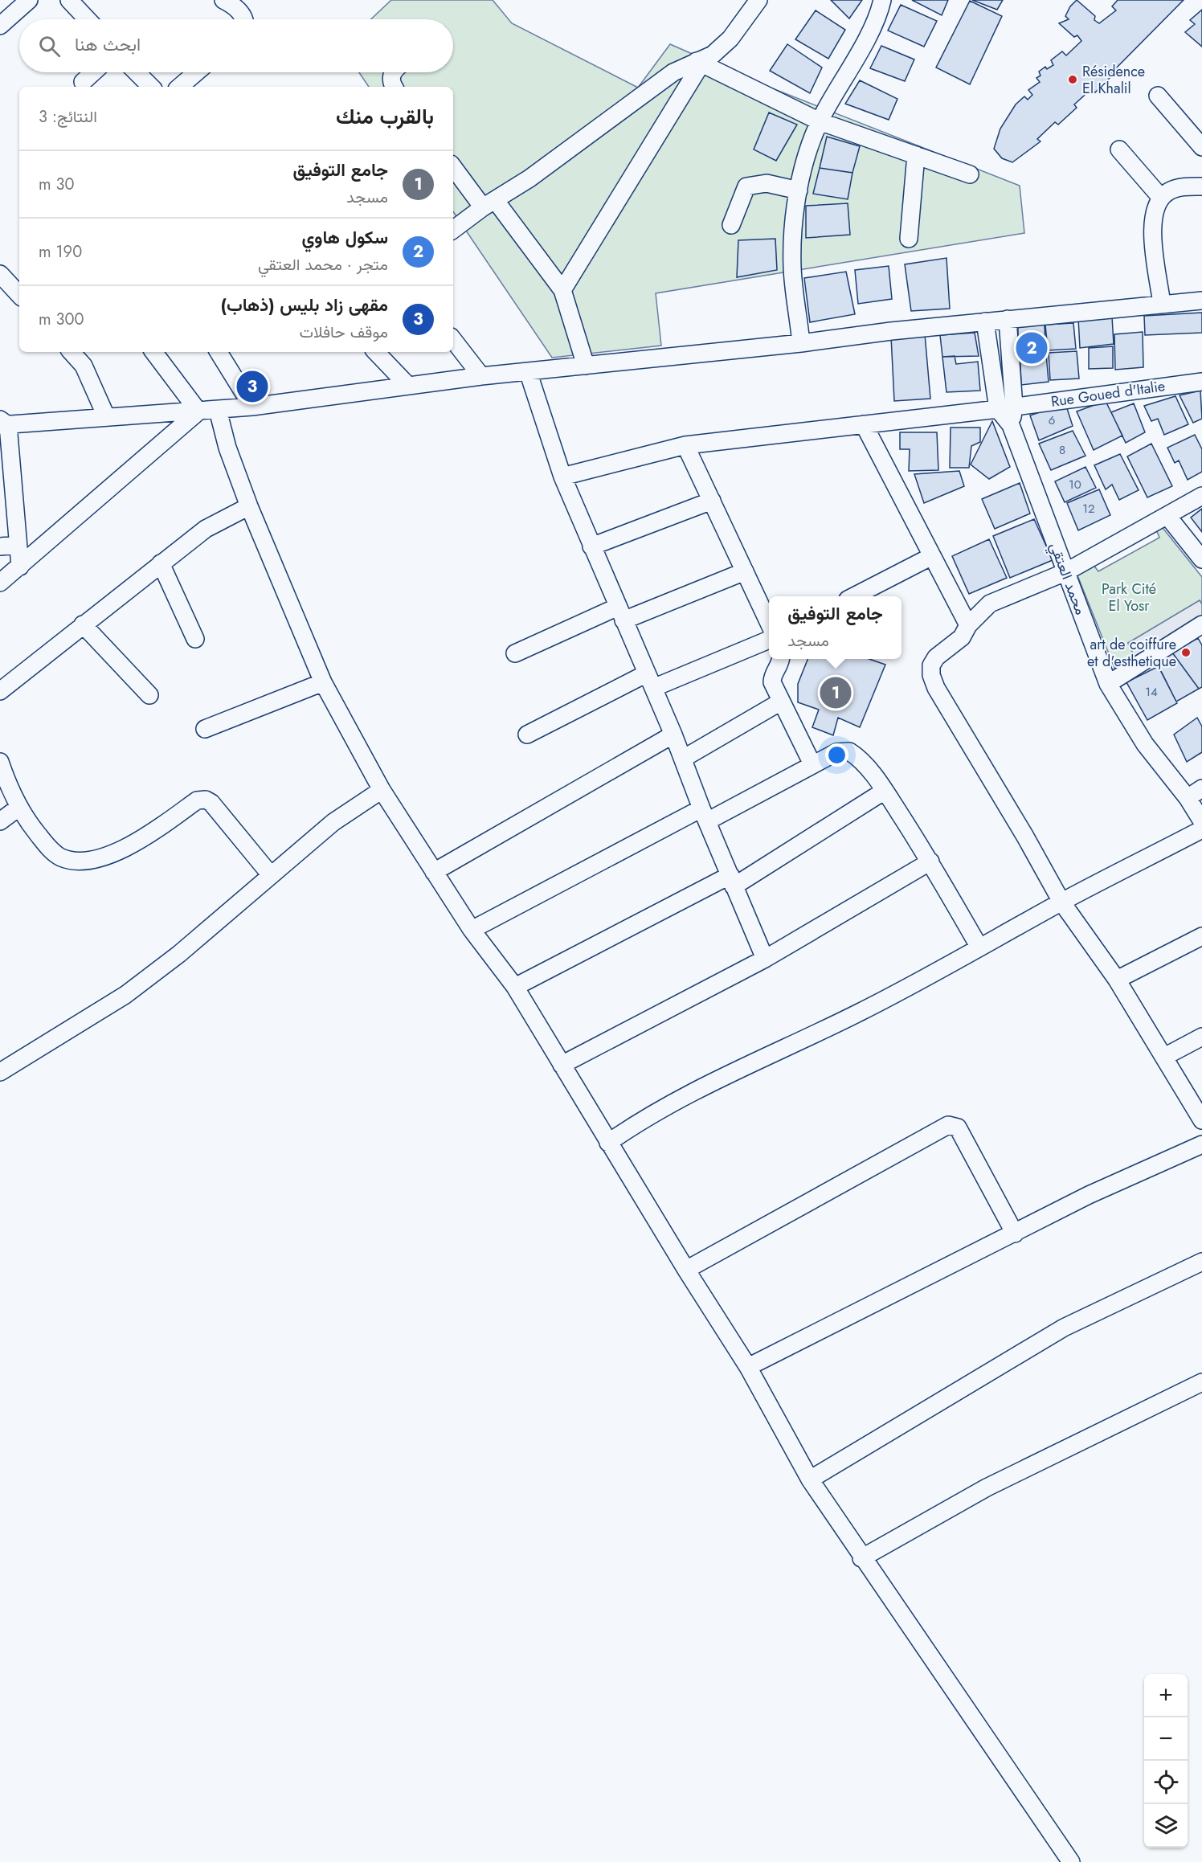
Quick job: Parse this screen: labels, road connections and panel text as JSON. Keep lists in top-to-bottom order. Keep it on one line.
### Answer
{"streets":{"street":["Rue Goued d'Italie","محمد العتقي"]},"crossings":[["Rue Goued d'Italie","محمد العتقي"]],"parks":["Park Cité El Yosr"],"places":["Résidence El Khalil","art de coiffure et d'esthetique"],"house_numbers":["6","8","10","12","14"],"page":{"search":"ابحث هنا","heading":["بالقرب منك","النتائج: 3"],"list":[{"mark":"1","name":"جامع التوفيق","note":"مسجد","value":"30 m"},{"mark":"2","name":"سكول هاوي","note":"متجر · محمد العتقي","value":"190 m"},{"mark":"3","name":"مقهى زاد بليس (ذهاب)","note":"موقف حافلات","value":"300 m"}],"pins":["2","3","1"],"popup":["جامع التوفيق","مسجد"],"map_buttons":["+","−"]}}
